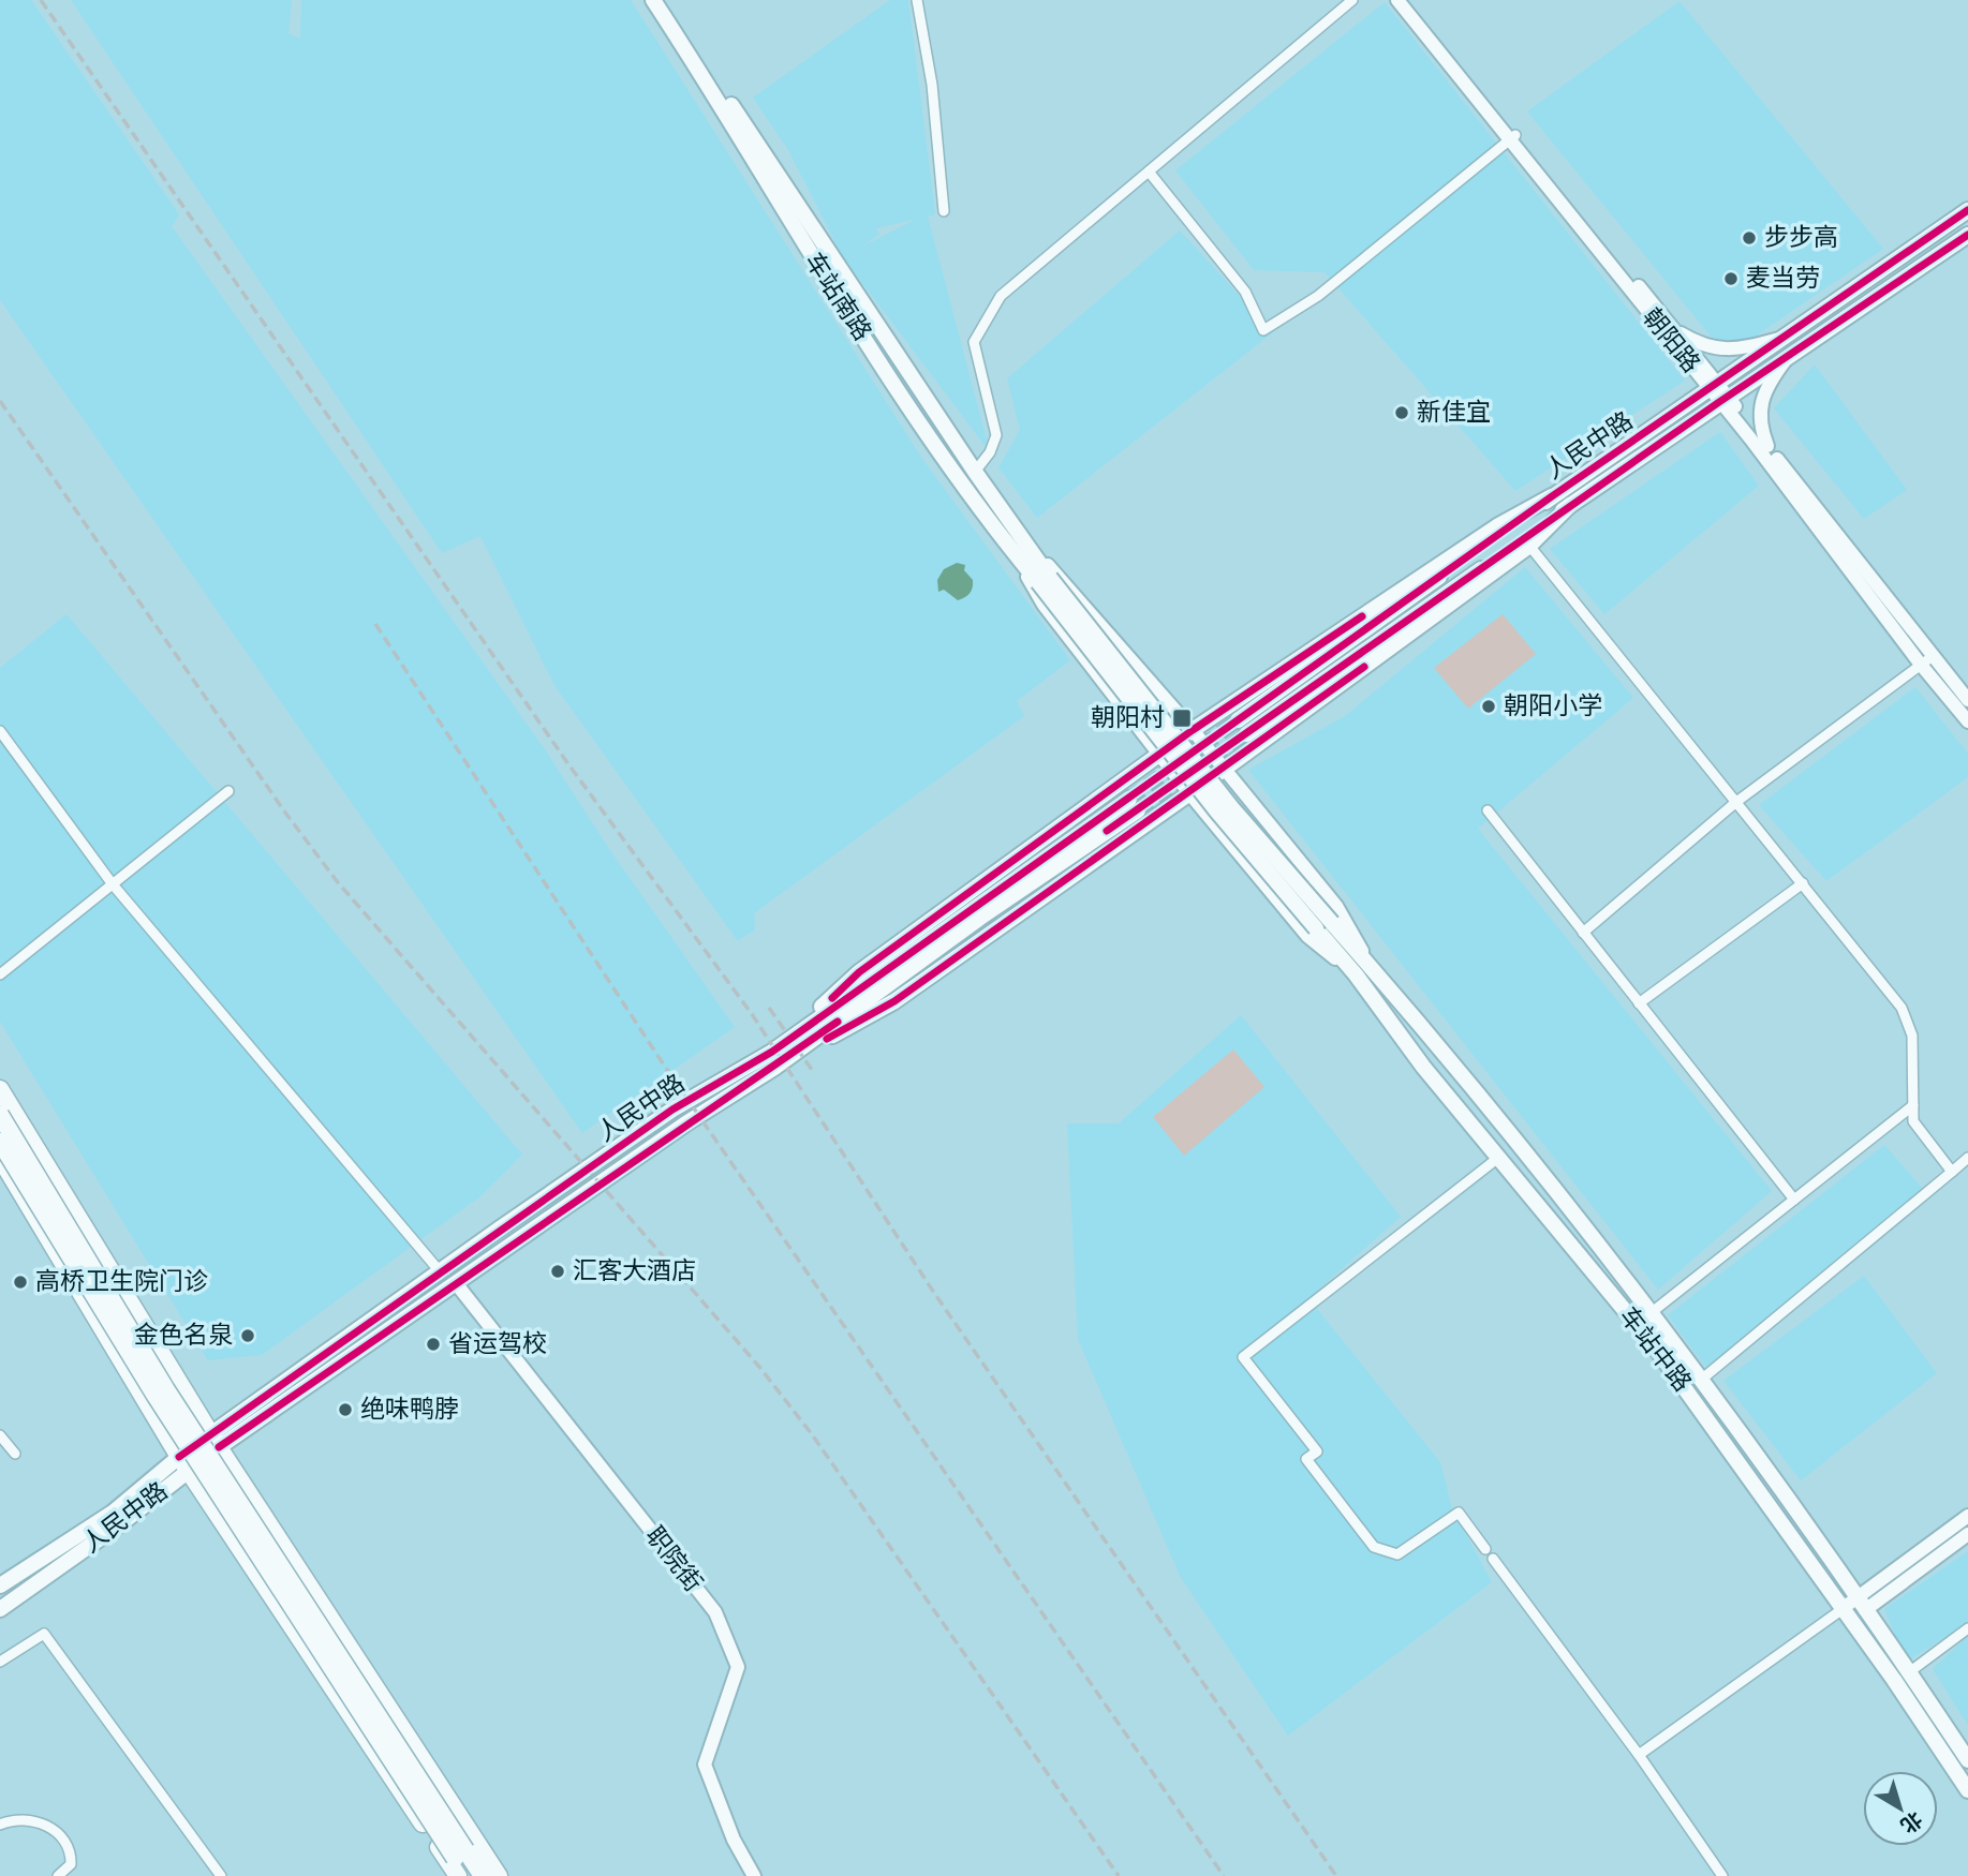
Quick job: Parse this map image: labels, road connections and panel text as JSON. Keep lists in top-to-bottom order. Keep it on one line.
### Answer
{"streets":{"main road":["车站南路","人民中路","车站中路"],"street":["朝阳路","职院街"]},"crossings":[["车站南路","车站中路"],["朝阳路","人民中路"],["人民中路","职院街"]],"places":{"other":["步步高","麦当劳","新佳宜","朝阳小学","汇客大酒店","高桥卫生院门诊","金色名泉","省运驾校","绝味鸭脖"],"transit":["朝阳村"]},"north":"bottom right"}
